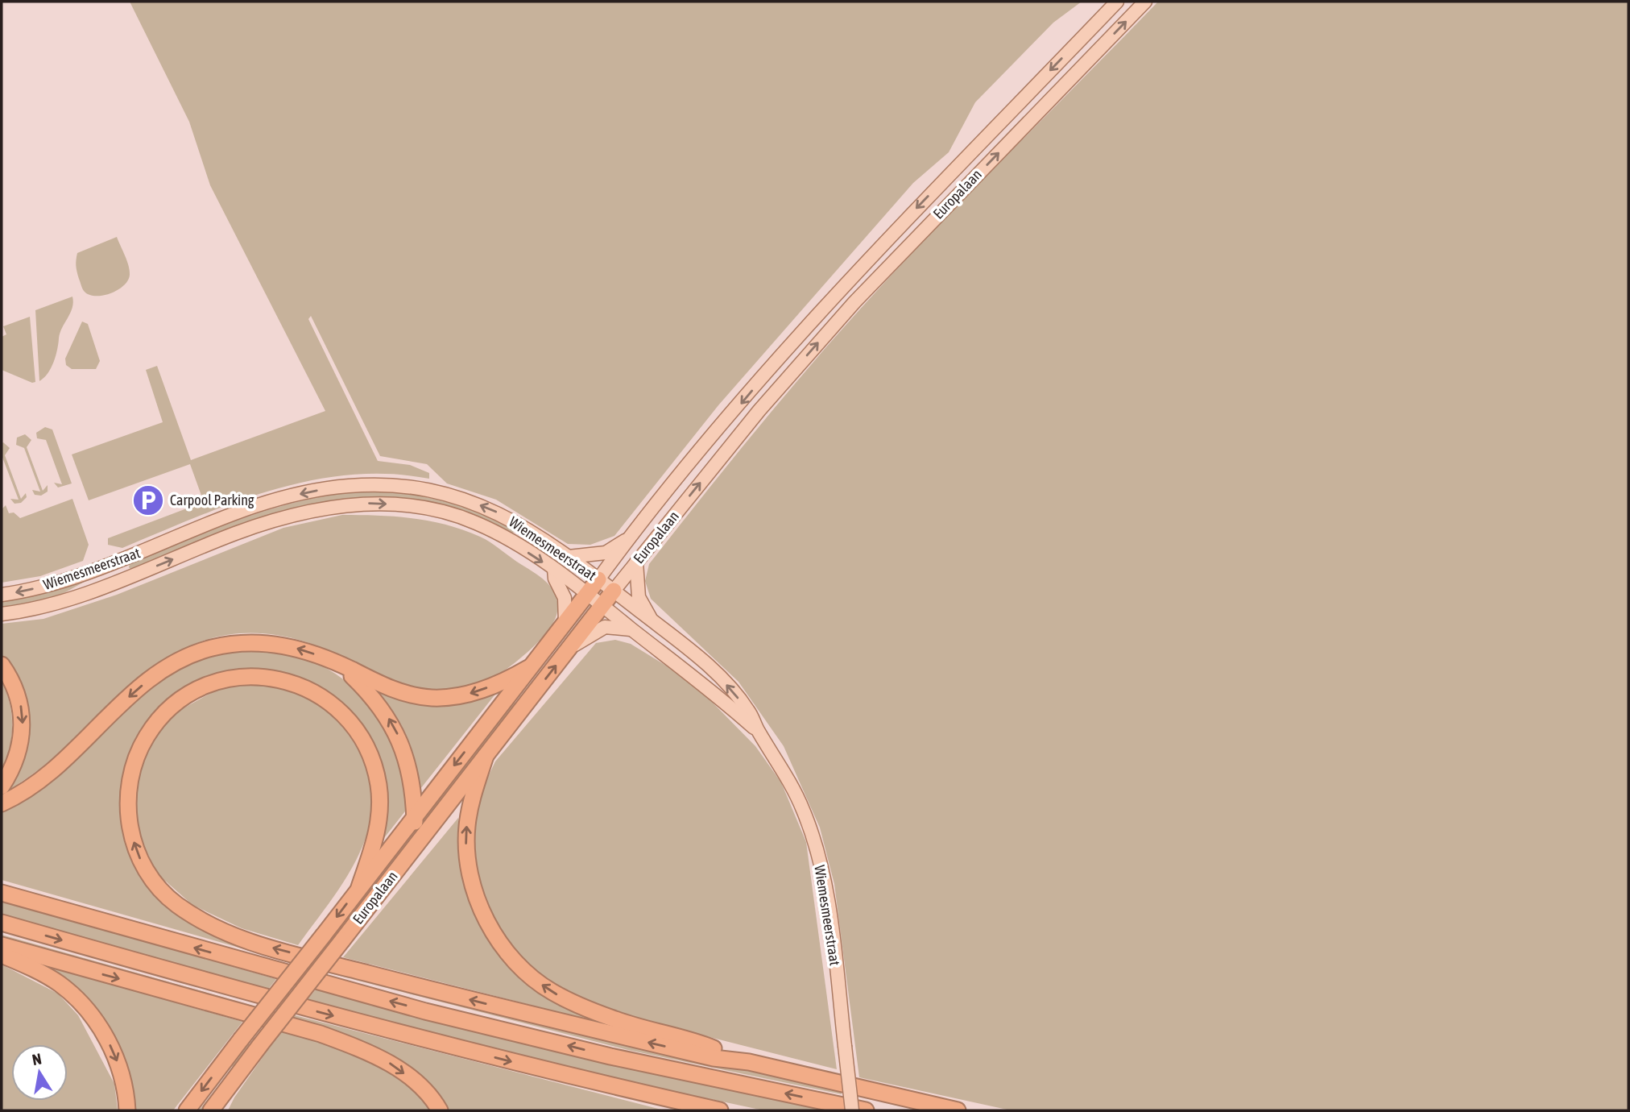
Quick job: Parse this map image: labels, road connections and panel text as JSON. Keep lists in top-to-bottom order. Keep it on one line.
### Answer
{"streets":{"highway":["Europalaan"],"main road":["Wiemesmeerstraat"]},"crossings":[["Europalaan","Wiemesmeerstraat"]],"places":{"parking":["Carpool Parking"]},"north":"top"}
